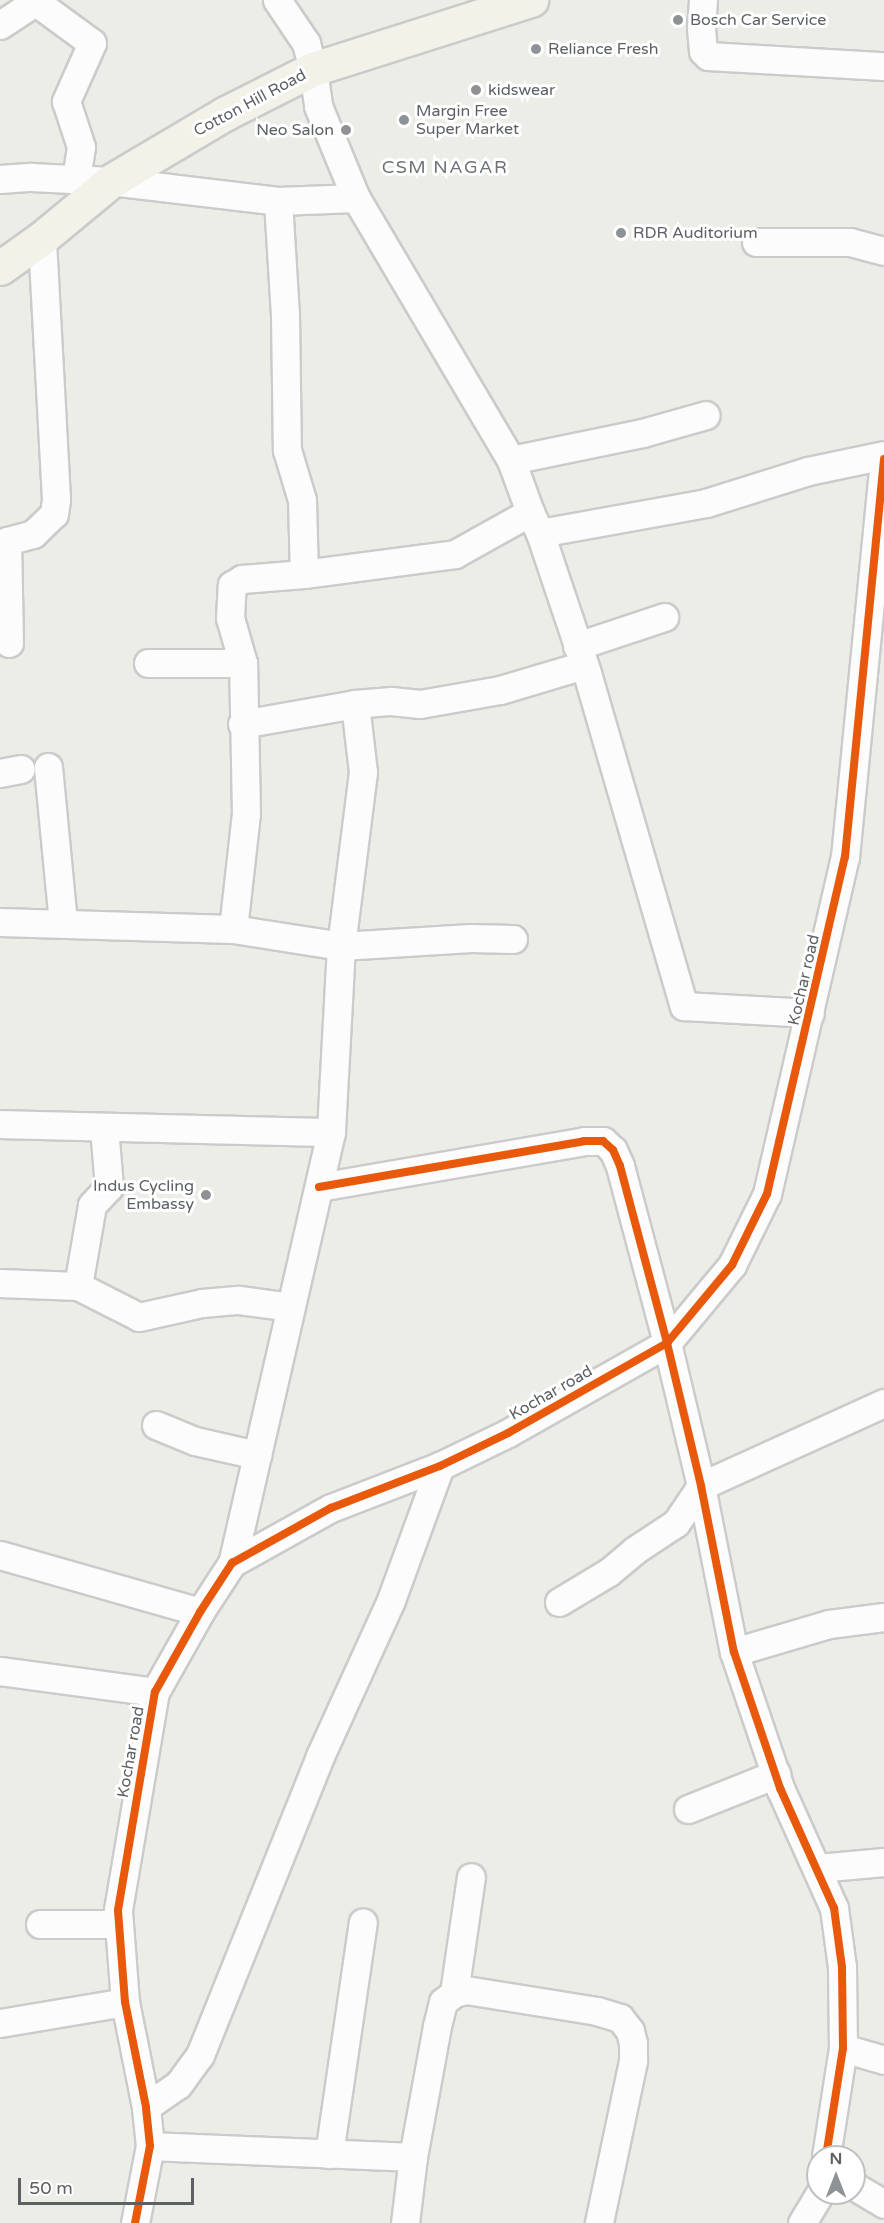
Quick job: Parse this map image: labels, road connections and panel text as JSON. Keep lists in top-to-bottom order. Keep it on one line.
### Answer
{"streets":{"main road":["Cotton Hill Road"],"street":["Kochar road"]},"districts":["CSM NAGAR"],"places":["Bosch Car Service","Reliance Fresh","kidswear","Margin Free Super Market","Neo Salon","RDR Auditorium","Indus Cycling Embassy"],"scale_bar":"50 m","north":"top"}
